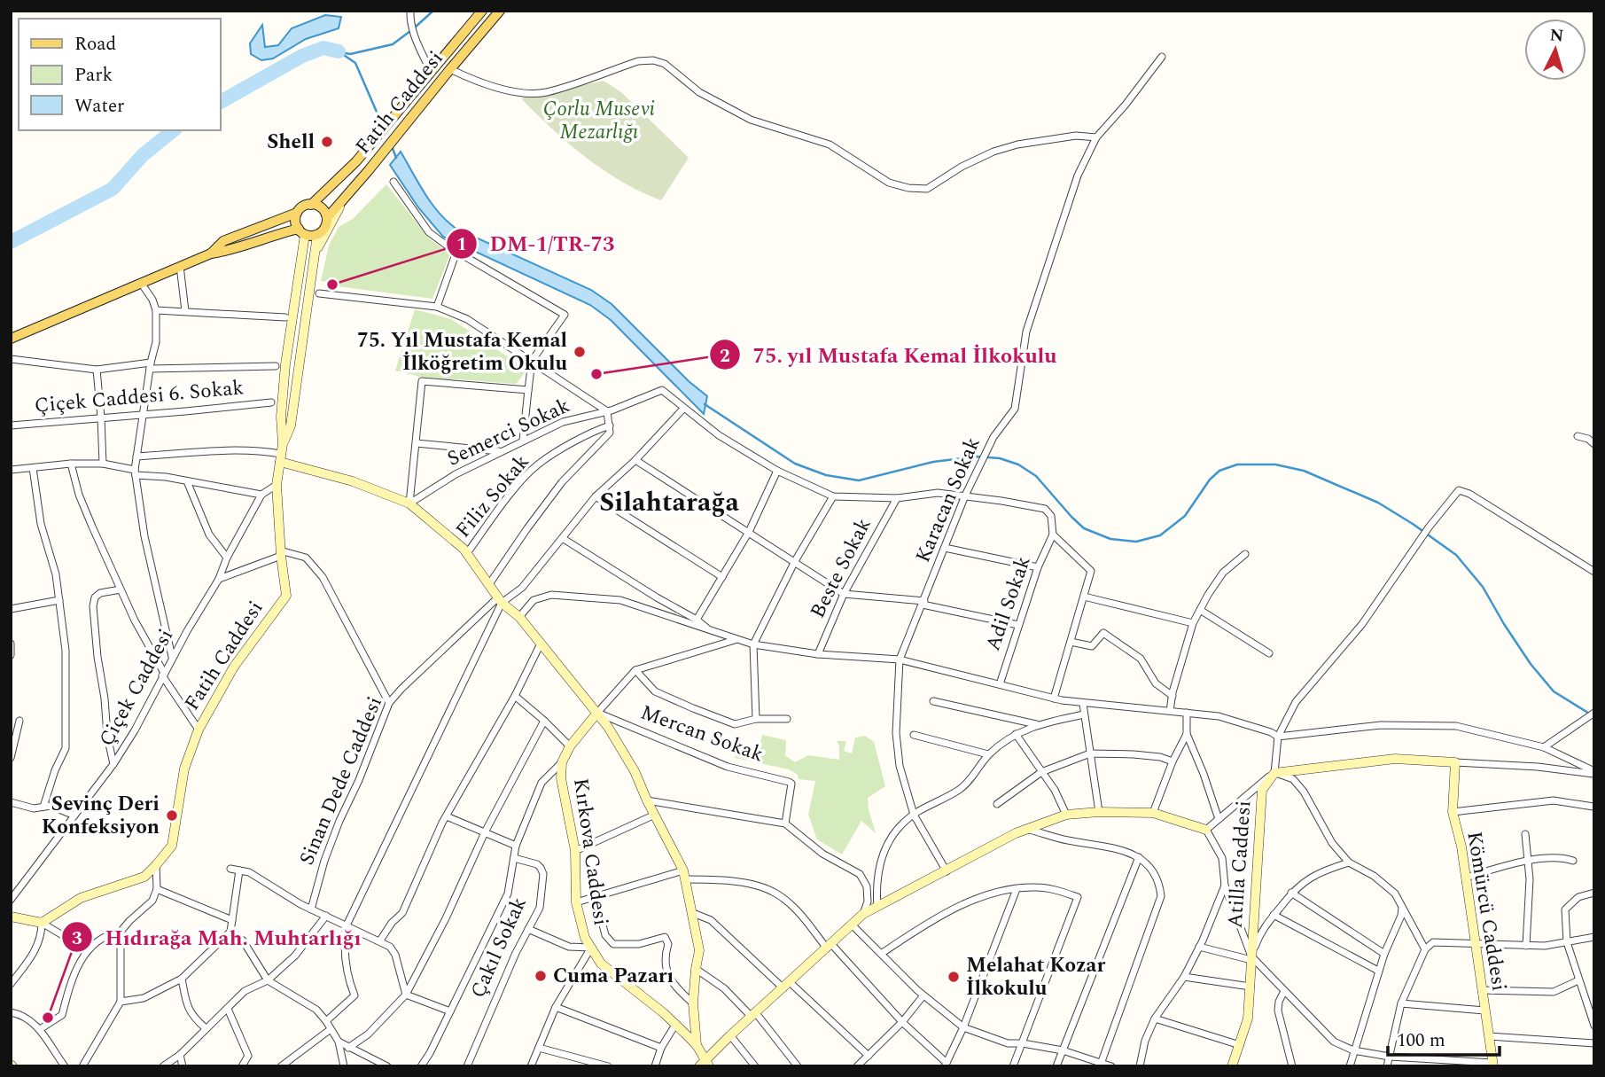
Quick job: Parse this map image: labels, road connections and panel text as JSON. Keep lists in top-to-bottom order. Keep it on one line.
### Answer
{"streets":{"main road":["Fatih Caddesi","Kırkova Caddesi","Atilla Caddesi","Kömürcü Caddesi"],"street":["Çiçek Caddesi 6. Sokak","Semerci Sokak","Filiz Sokak","Karacan Sokak","Beste Sokak","Adil Sokak","Çiçek Caddesi","Mercan Sokak","Sinan Dede Caddesi","Çakıl Sokak"]},"crossings":[["Fatih Caddesi","Çiçek Caddesi"],["Semerci Sokak","Sinan Dede Caddesi"],["Mercan Sokak","Kırkova Caddesi"]],"districts":["Silahtarağa"],"parks":["Çorlu Musevi Mezarlığı"],"places":["Shell","DM-1/TR-73","75. Yıl Mustafa Kemal İlköğretim Okulu","75. yıl Mustafa Kemal İlkokulu","Sevinç Deri Konfeksiyon","Cuma Pazarı","Melahat Kozar İlkokulu","Hıdırağa Mah. Muhtarlığı"],"legend":["Road","Park","Water"],"scale_bar":"100 m","north":"top"}
